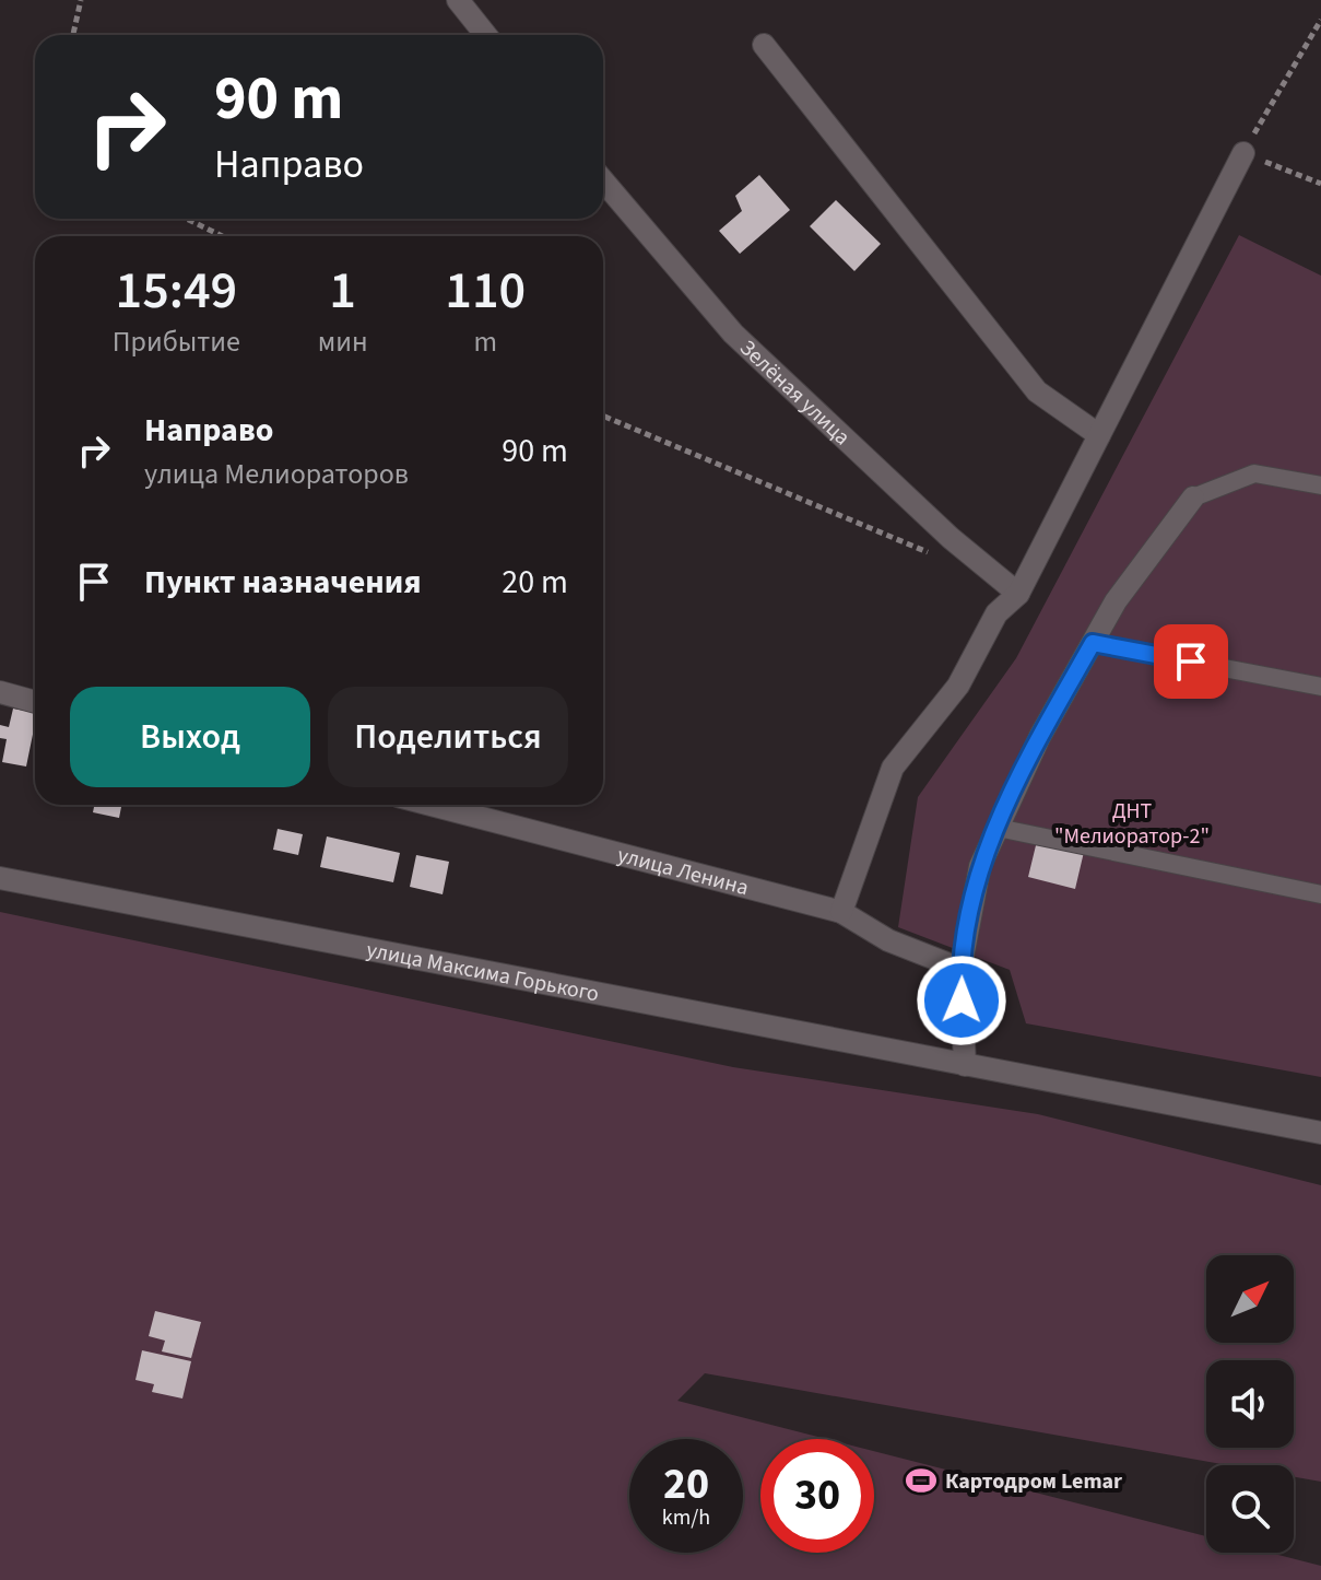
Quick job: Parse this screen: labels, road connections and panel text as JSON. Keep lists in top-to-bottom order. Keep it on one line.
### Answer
{"streets":{"street":["Зелёная улица","улица Ленина","улица Максима Горького"]},"parks":["ДНТ \"Мелиоратор-2\""],"places":{"sports":["Картодром Lemar"]},"north":"top right","page":{"turn":["90 m","Направо"],"eta":["15:49","Прибытие","1","мин","110","m"],"list":[{"name":"Направо","note":"улица Мелиораторов","value":"90 m"},{"name":"Пункт назначения","value":"20 m"}],"buttons":["Выход","Поделиться"],"speed":"20 km/h","limit":"30"}}
